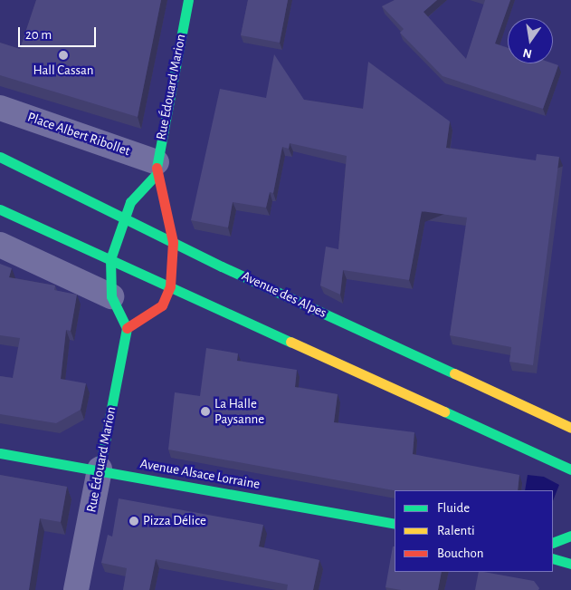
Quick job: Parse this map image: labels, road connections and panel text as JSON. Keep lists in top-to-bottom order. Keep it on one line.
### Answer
{"streets":{"main road":["Rue Édouard Marion","Avenue des Alpes","Avenue Alsace Lorraine"],"street":["Place Albert Ribollet"]},"crossings":[["Rue Édouard Marion","Place Albert Ribollet"],["Rue Édouard Marion","Avenue des Alpes"],["Rue Édouard Marion","Avenue Alsace Lorraine"]],"places":["Hall Cassan","La Halle Paysanne","Pizza Délice"],"legend":["Fluide","Ralenti","Bouchon"],"scale_bar":"20 m","north":"bottom"}
